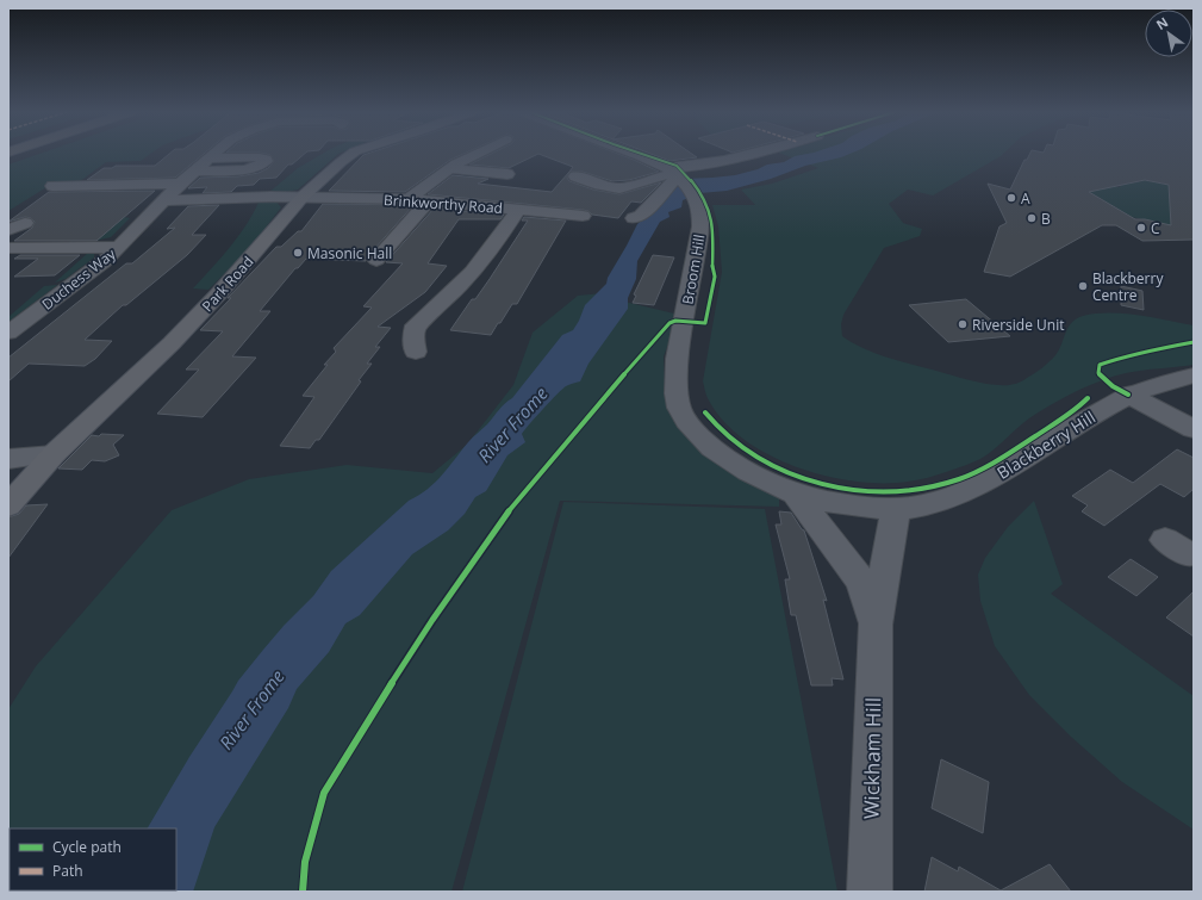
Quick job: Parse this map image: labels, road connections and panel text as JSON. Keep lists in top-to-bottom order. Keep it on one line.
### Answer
{"streets":{"main road":["Park Road"],"street":["Brinkworthy Road","Broom Hill","Duchess Way","Blackberry Hill","Wickham Hill"]},"crossings":[["Brinkworthy Road","Park Road"],["Broom Hill","Blackberry Hill"],["Broom Hill","Wickham Hill"],["Blackberry Hill","Wickham Hill"]],"water":["River Frome"],"places":["A","B","C","Masonic Hall","Blackberry Centre","Riverside Unit"],"legend":["Cycle path","Path"],"north":"top left"}
